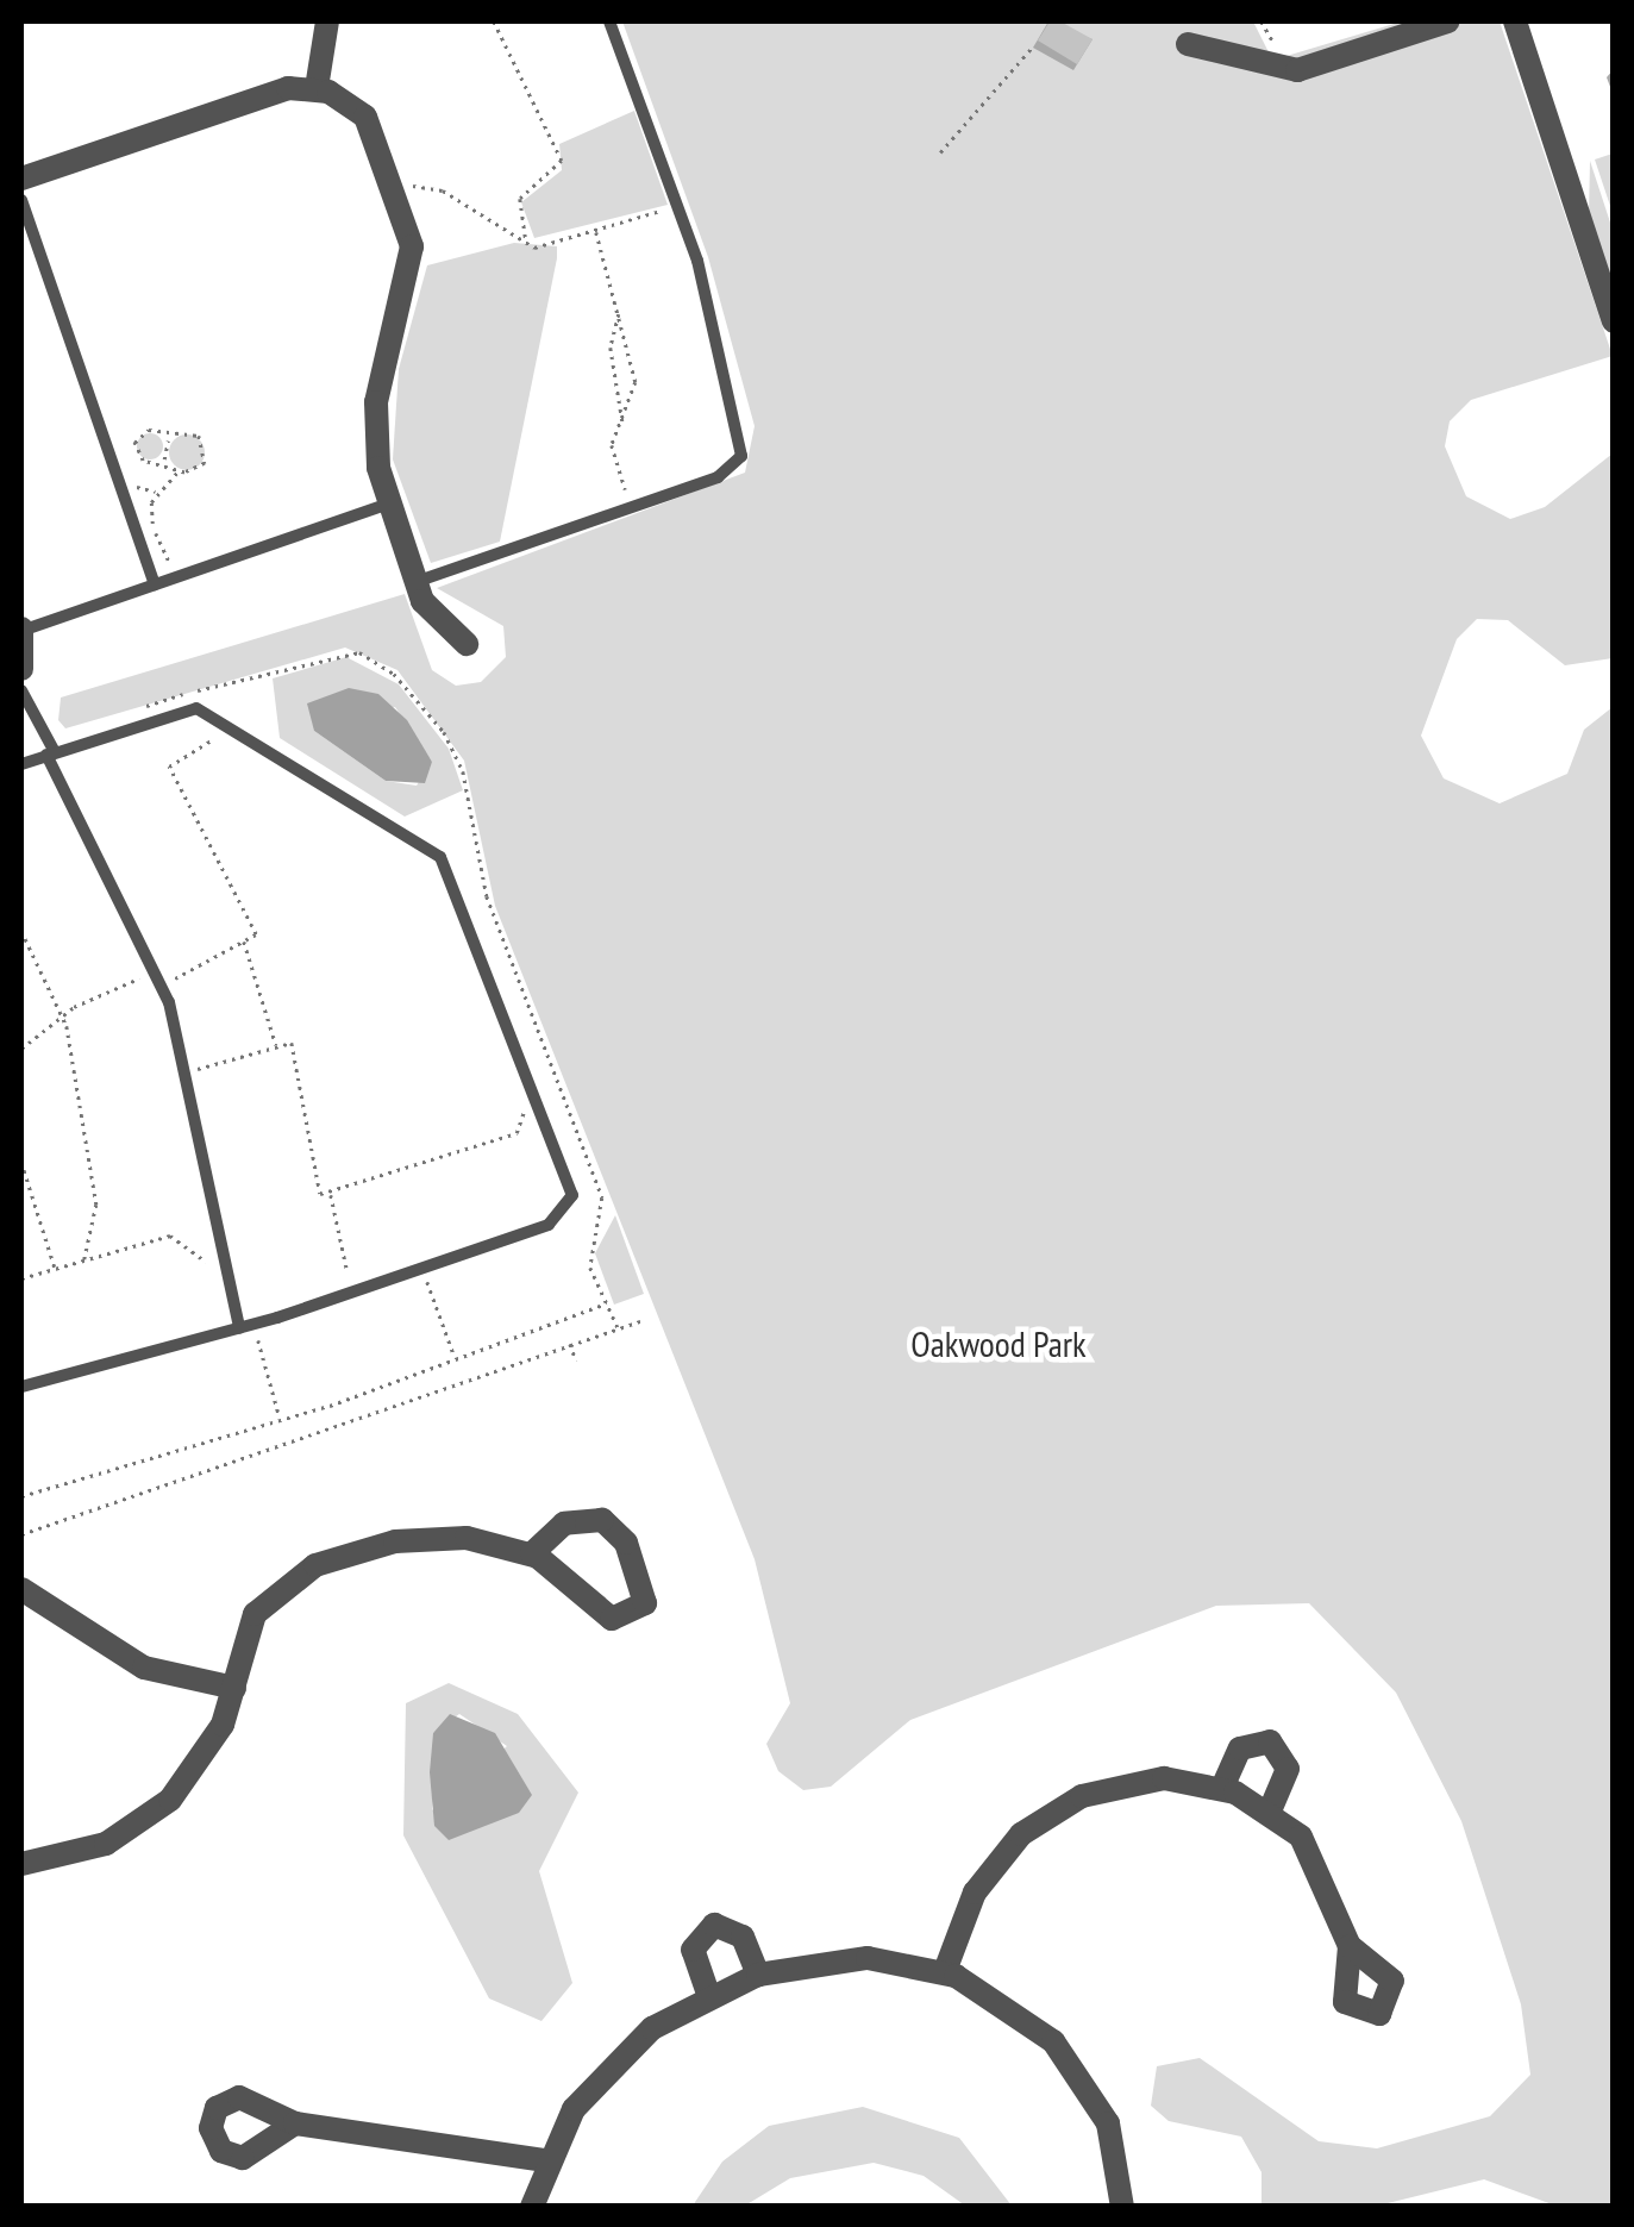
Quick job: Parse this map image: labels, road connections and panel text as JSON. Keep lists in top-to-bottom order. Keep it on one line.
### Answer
{"parks":["Oakwood Park"]}
